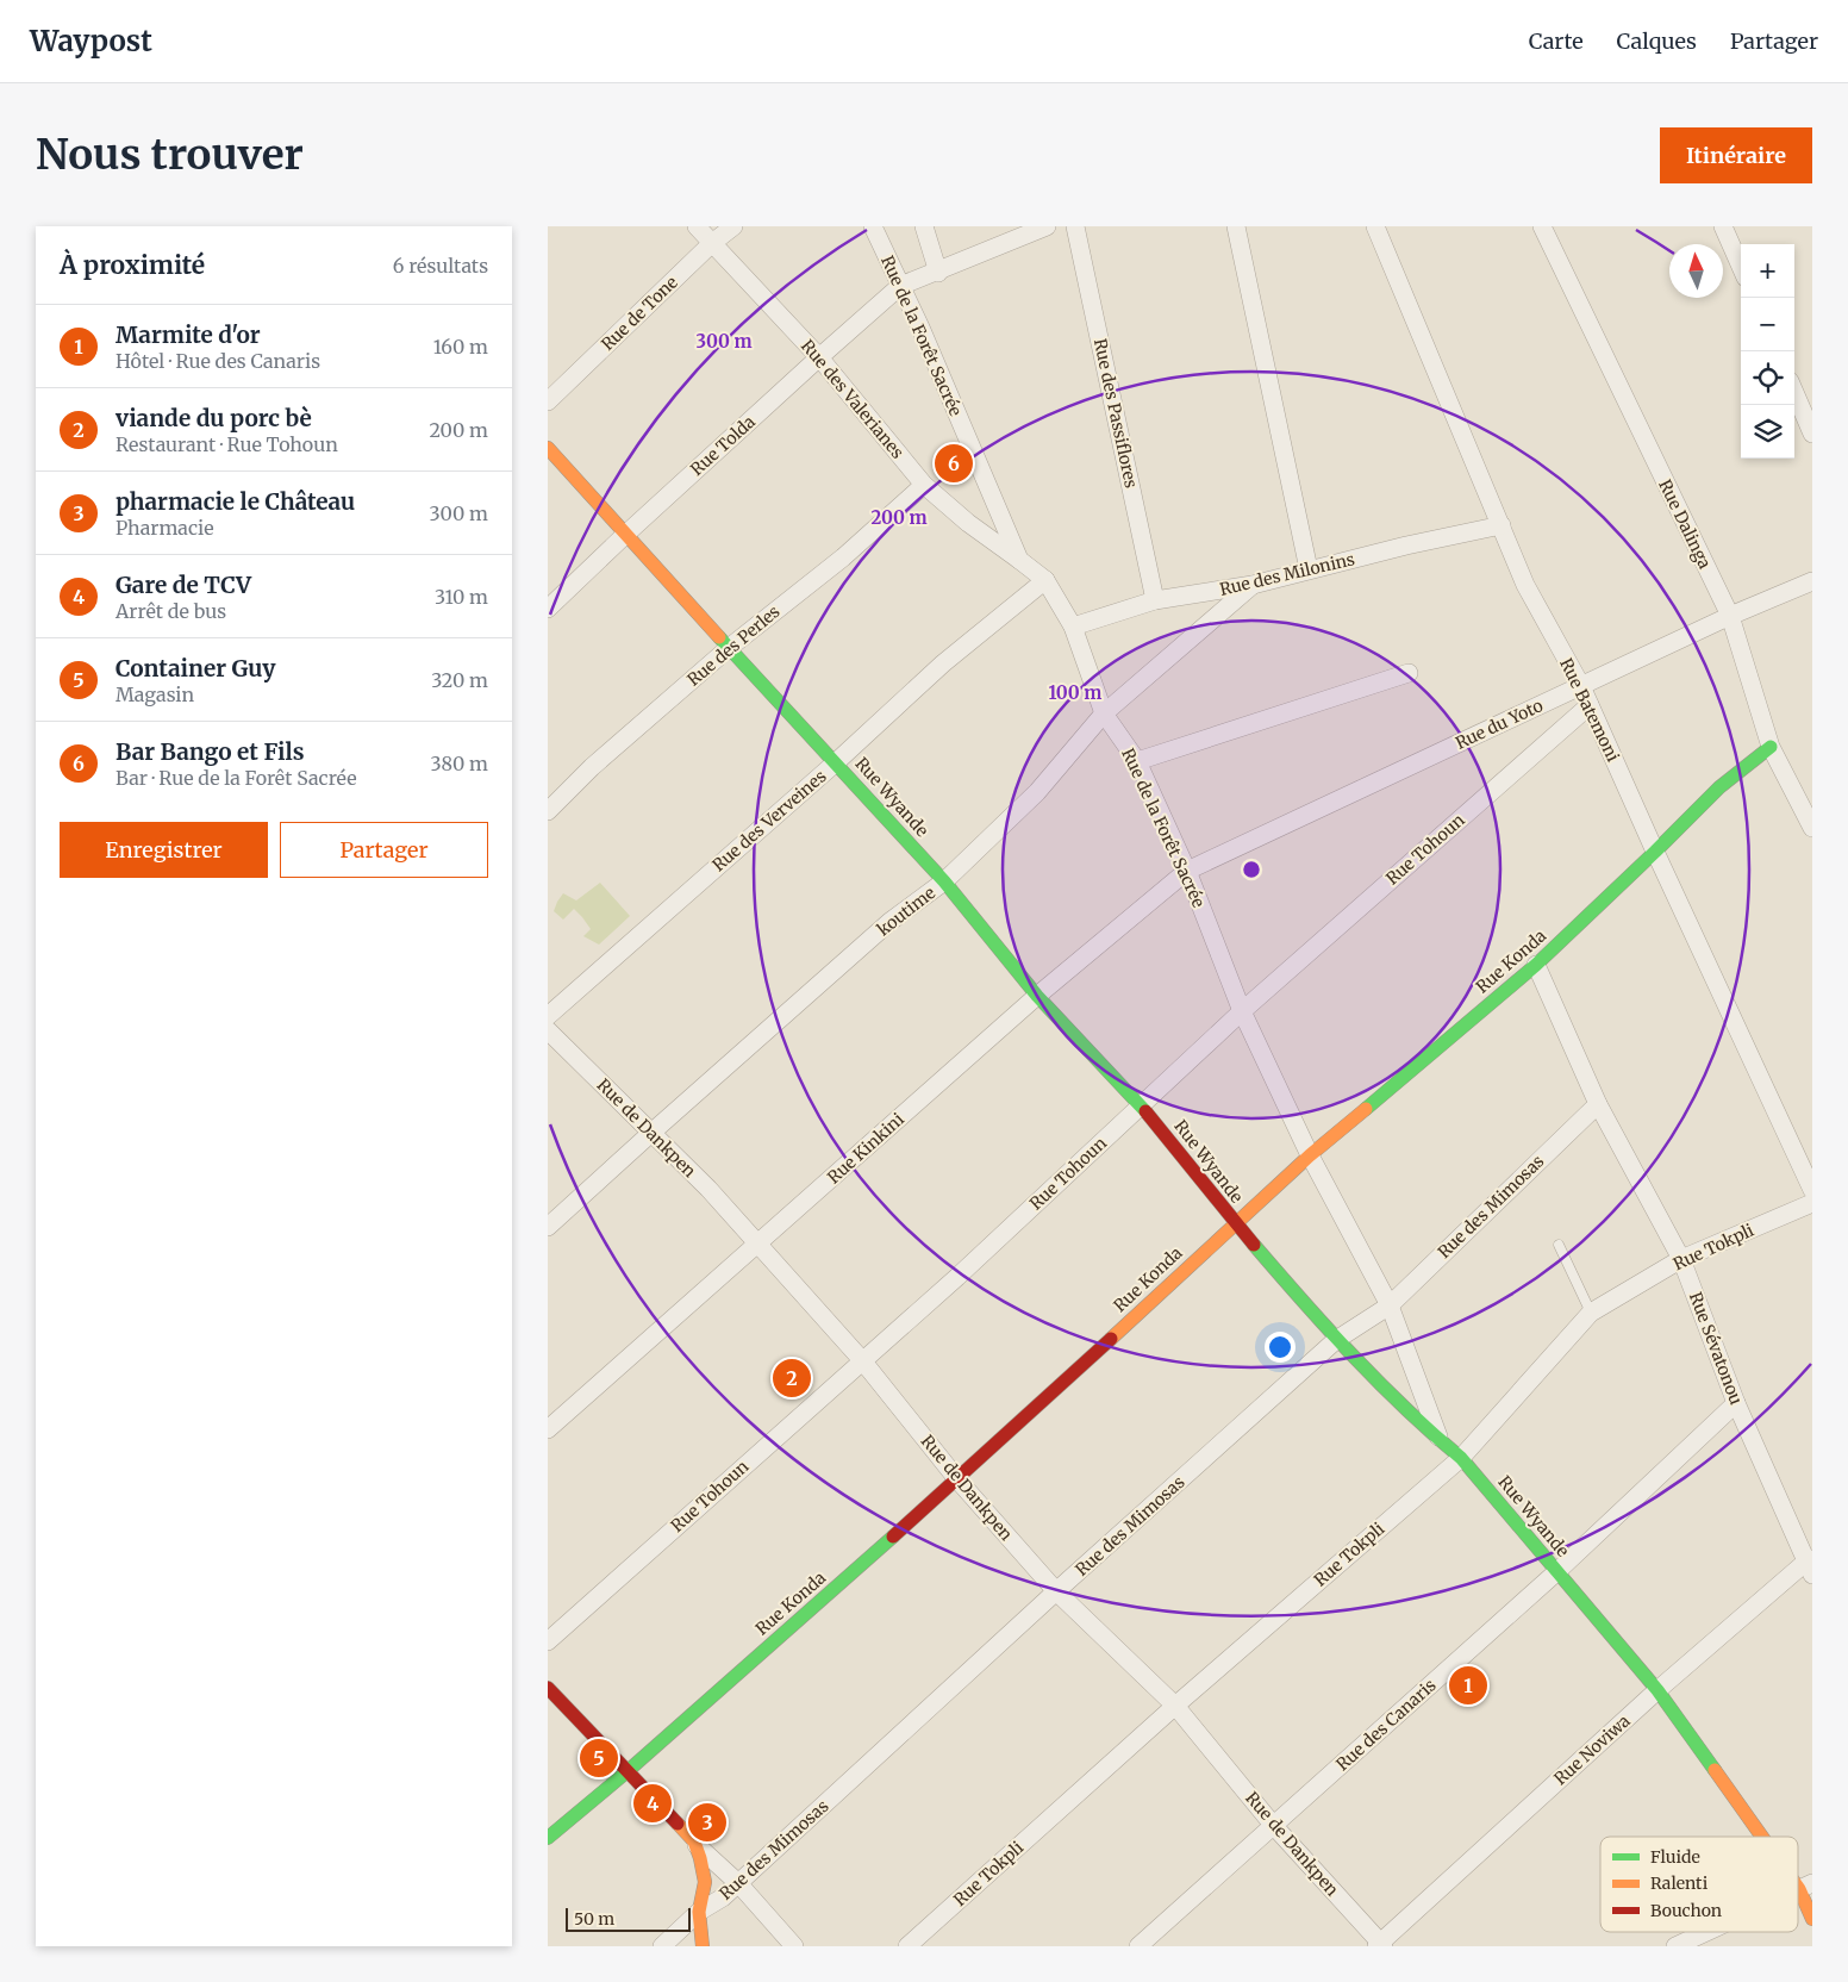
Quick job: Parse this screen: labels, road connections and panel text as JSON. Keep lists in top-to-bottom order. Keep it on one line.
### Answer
{"streets":{"street":["Rue de Tone","Rue de la Forêt Sacrée","Rue des Valerianes","Rue des Passiflores","Rue Tolda","Rue Dalinga","Rue des Milonins","Rue des Perles","Rue Batemoni","Rue du Yoto","Rue Wyande","Rue des Verveines","Rue Tohoun","koutime","Rue Konda","Rue de Dankpen","Rue Kinkini","Rue des Mimosas","Rue Tokpli","Rue Sévatonou","Rue des Canaris","Rue Noviwa"]},"crossings":[["Rue de Tone","Rue des Valerianes"],["Rue de la Forêt Sacrée","Rue des Valerianes"],["Rue de la Forêt Sacrée","Rue Tolda"],["Rue de la Forêt Sacrée","Rue des Milonins"],["Rue de la Forêt Sacrée","Rue du Yoto"],["Rue de la Forêt Sacrée","Rue Wyande"],["Rue de la Forêt Sacrée","Rue des Verveines"],["Rue de la Forêt Sacrée","Rue Tohoun"],["Rue de la Forêt Sacrée","koutime"],["Rue de la Forêt Sacrée","Rue Konda"],["Rue de la Forêt Sacrée","Rue Kinkini"],["Rue de la Forêt Sacrée","Rue des Mimosas"],["Rue des Valerianes","Rue Tolda"],["Rue des Valerianes","Rue des Perles"],["Rue des Passiflores","Rue des Milonins"],["Rue Tolda","Rue Wyande"],["Rue Dalinga","Rue du Yoto"],["Rue Dalinga","Rue Konda"],["Rue des Milonins","Rue Batemoni"],["Rue des Milonins","koutime"],["Rue des Perles","Rue Wyande"],["Rue Batemoni","Rue du Yoto"],["Rue Batemoni","Rue Tohoun"],["Rue Batemoni","Rue Konda"],["Rue du Yoto","Rue Kinkini"],["Rue Wyande","Rue des Verveines"],["Rue Wyande","Rue Tohoun"],["Rue Wyande","koutime"],["Rue Wyande","Rue Konda"],["Rue Wyande","Rue Kinkini"],["Rue Wyande","Rue des Mimosas"],["Rue Wyande","Rue Tokpli"],["Rue Wyande","Rue des Canaris"],["Rue Wyande","Rue Noviwa"],["Rue Tohoun","Rue de Dankpen"],["koutime","Rue de Dankpen"],["Rue Konda","Rue de Dankpen"],["Rue Konda","Rue Sévatonou"],["Rue de Dankpen","Rue Kinkini"],["Rue de Dankpen","Rue des Mimosas"],["Rue de Dankpen","Rue Tokpli"],["Rue de Dankpen","Rue des Canaris"],["Rue de Dankpen","Rue Noviwa"],["Rue des Mimosas","Rue Sévatonou"],["Rue Tokpli","Rue Sévatonou"],["Rue Sévatonou","Rue des Canaris"],["Rue Sévatonou","Rue Noviwa"]],"legend":["Fluide","Ralenti","Bouchon"],"scale_bar":"50 m","north":"top","page":{"header":"Waypost","nav":["Carte","Calques","Partager"],"buttons":["Itinéraire",["Enregistrer","Partager"]],"title":"Nous trouver","heading":["À proximité","6 résultats"],"map_buttons":["+","−"],"list":[{"mark":"1","name":"Marmite d'or","note":"Hôtel · Rue des Canaris","value":"160 m"},{"mark":"2","name":"viande du porc bè","note":"Restaurant · Rue Tohoun","value":"200 m"},{"mark":"3","name":"pharmacie le Château","note":"Pharmacie","value":"300 m"},{"mark":"4","name":"Gare de TCV","note":"Arrêt de bus","value":"310 m"},{"mark":"5","name":"Container Guy","note":"Magasin","value":"320 m"},{"mark":"6","name":"Bar Bango et Fils","note":"Bar · Rue de la Forêt Sacrée","value":"380 m"}],"pins":["6","2","1","5","4","3"],"scale":"50 m"},"rings":["300 m","200 m","100 m"]}
